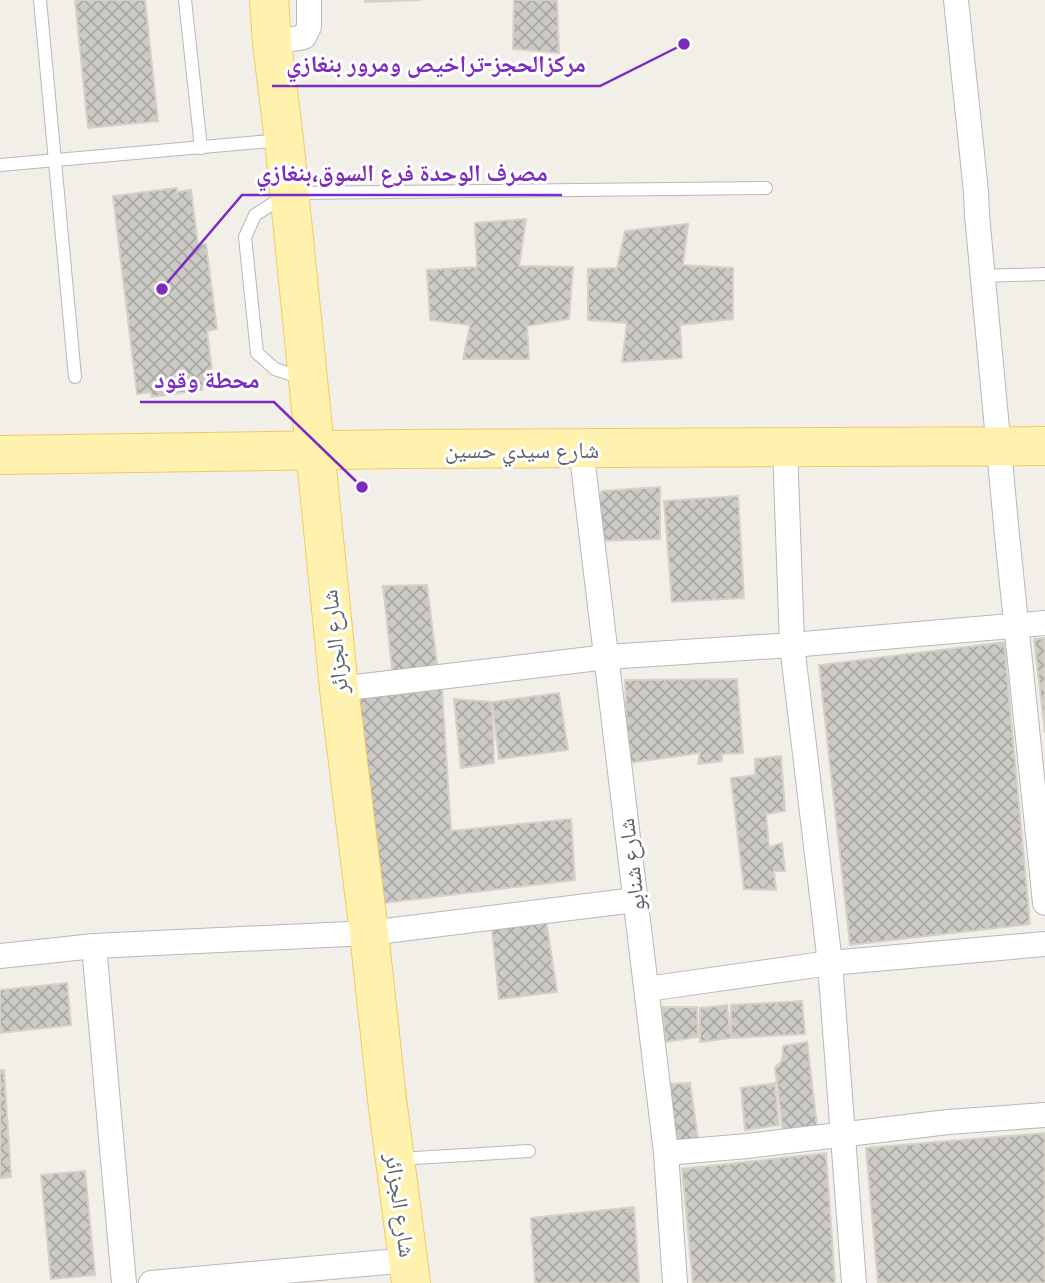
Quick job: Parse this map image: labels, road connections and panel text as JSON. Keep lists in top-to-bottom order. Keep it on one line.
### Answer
{"streets":{"main road":["شارع سيدي حسين","شارع الجزائر"],"street":["شارع شنابو"]},"crossings":[["شارع سيدي حسين","شارع الجزائر"],["شارع سيدي حسين","شارع شنابو"]],"places":["مركزالحجز-تراخيص ومرور بنغازي","مصرف الوحدة فرع السوق،بنغازي","محطة وقود"]}
